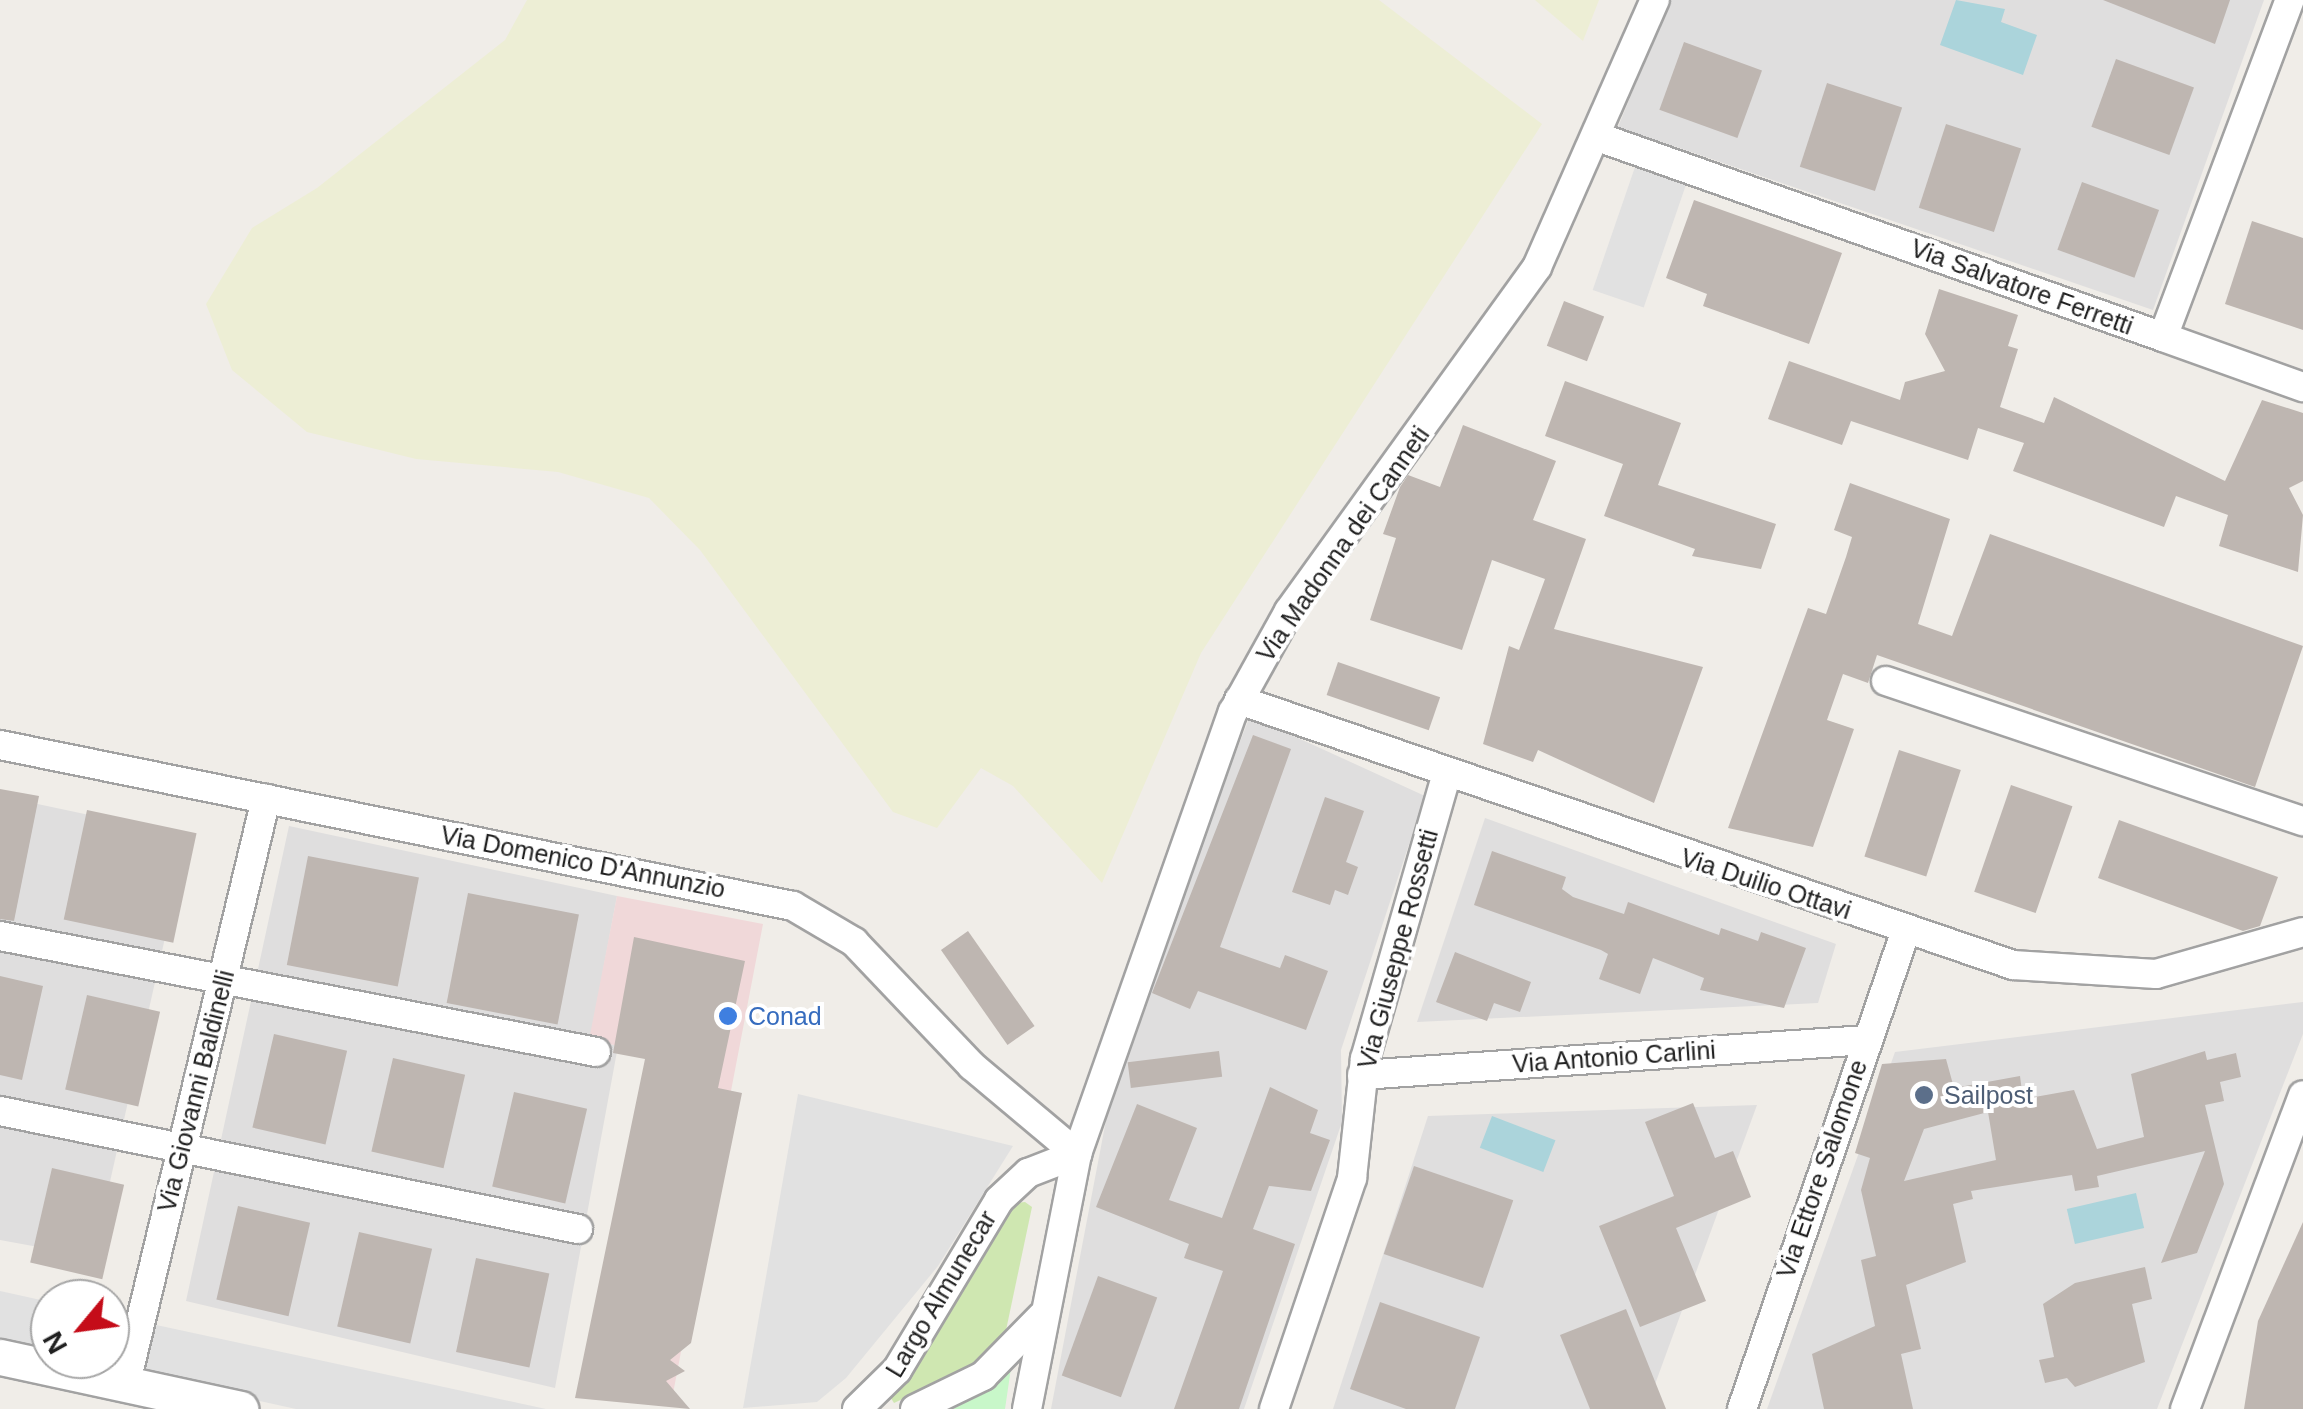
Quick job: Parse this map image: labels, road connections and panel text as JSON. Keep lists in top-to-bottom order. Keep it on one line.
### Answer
{"streets":{"street":["Via Salvatore Ferretti","Via Madonna dei Canneti","Via Domenico D'Annunzio","Via Duilio Ottavi","Via Giuseppe Rossetti","Via Antonio Carlini","Via Giovanni Baldinelli","Via Ettore Salomone","Largo Almunecar"]},"crossings":[["Via Salvatore Ferretti","Via Madonna dei Canneti"],["Via Madonna dei Canneti","Via Domenico D'Annunzio"],["Via Madonna dei Canneti","Via Duilio Ottavi"],["Via Madonna dei Canneti","Largo Almunecar"],["Via Domenico D'Annunzio","Via Giovanni Baldinelli"],["Via Domenico D'Annunzio","Largo Almunecar"],["Via Duilio Ottavi","Via Giuseppe Rossetti"],["Via Duilio Ottavi","Via Ettore Salomone"],["Via Giuseppe Rossetti","Via Antonio Carlini"],["Via Antonio Carlini","Via Ettore Salomone"]],"places":["Conad","Sailpost"],"north":"bottom left"}
